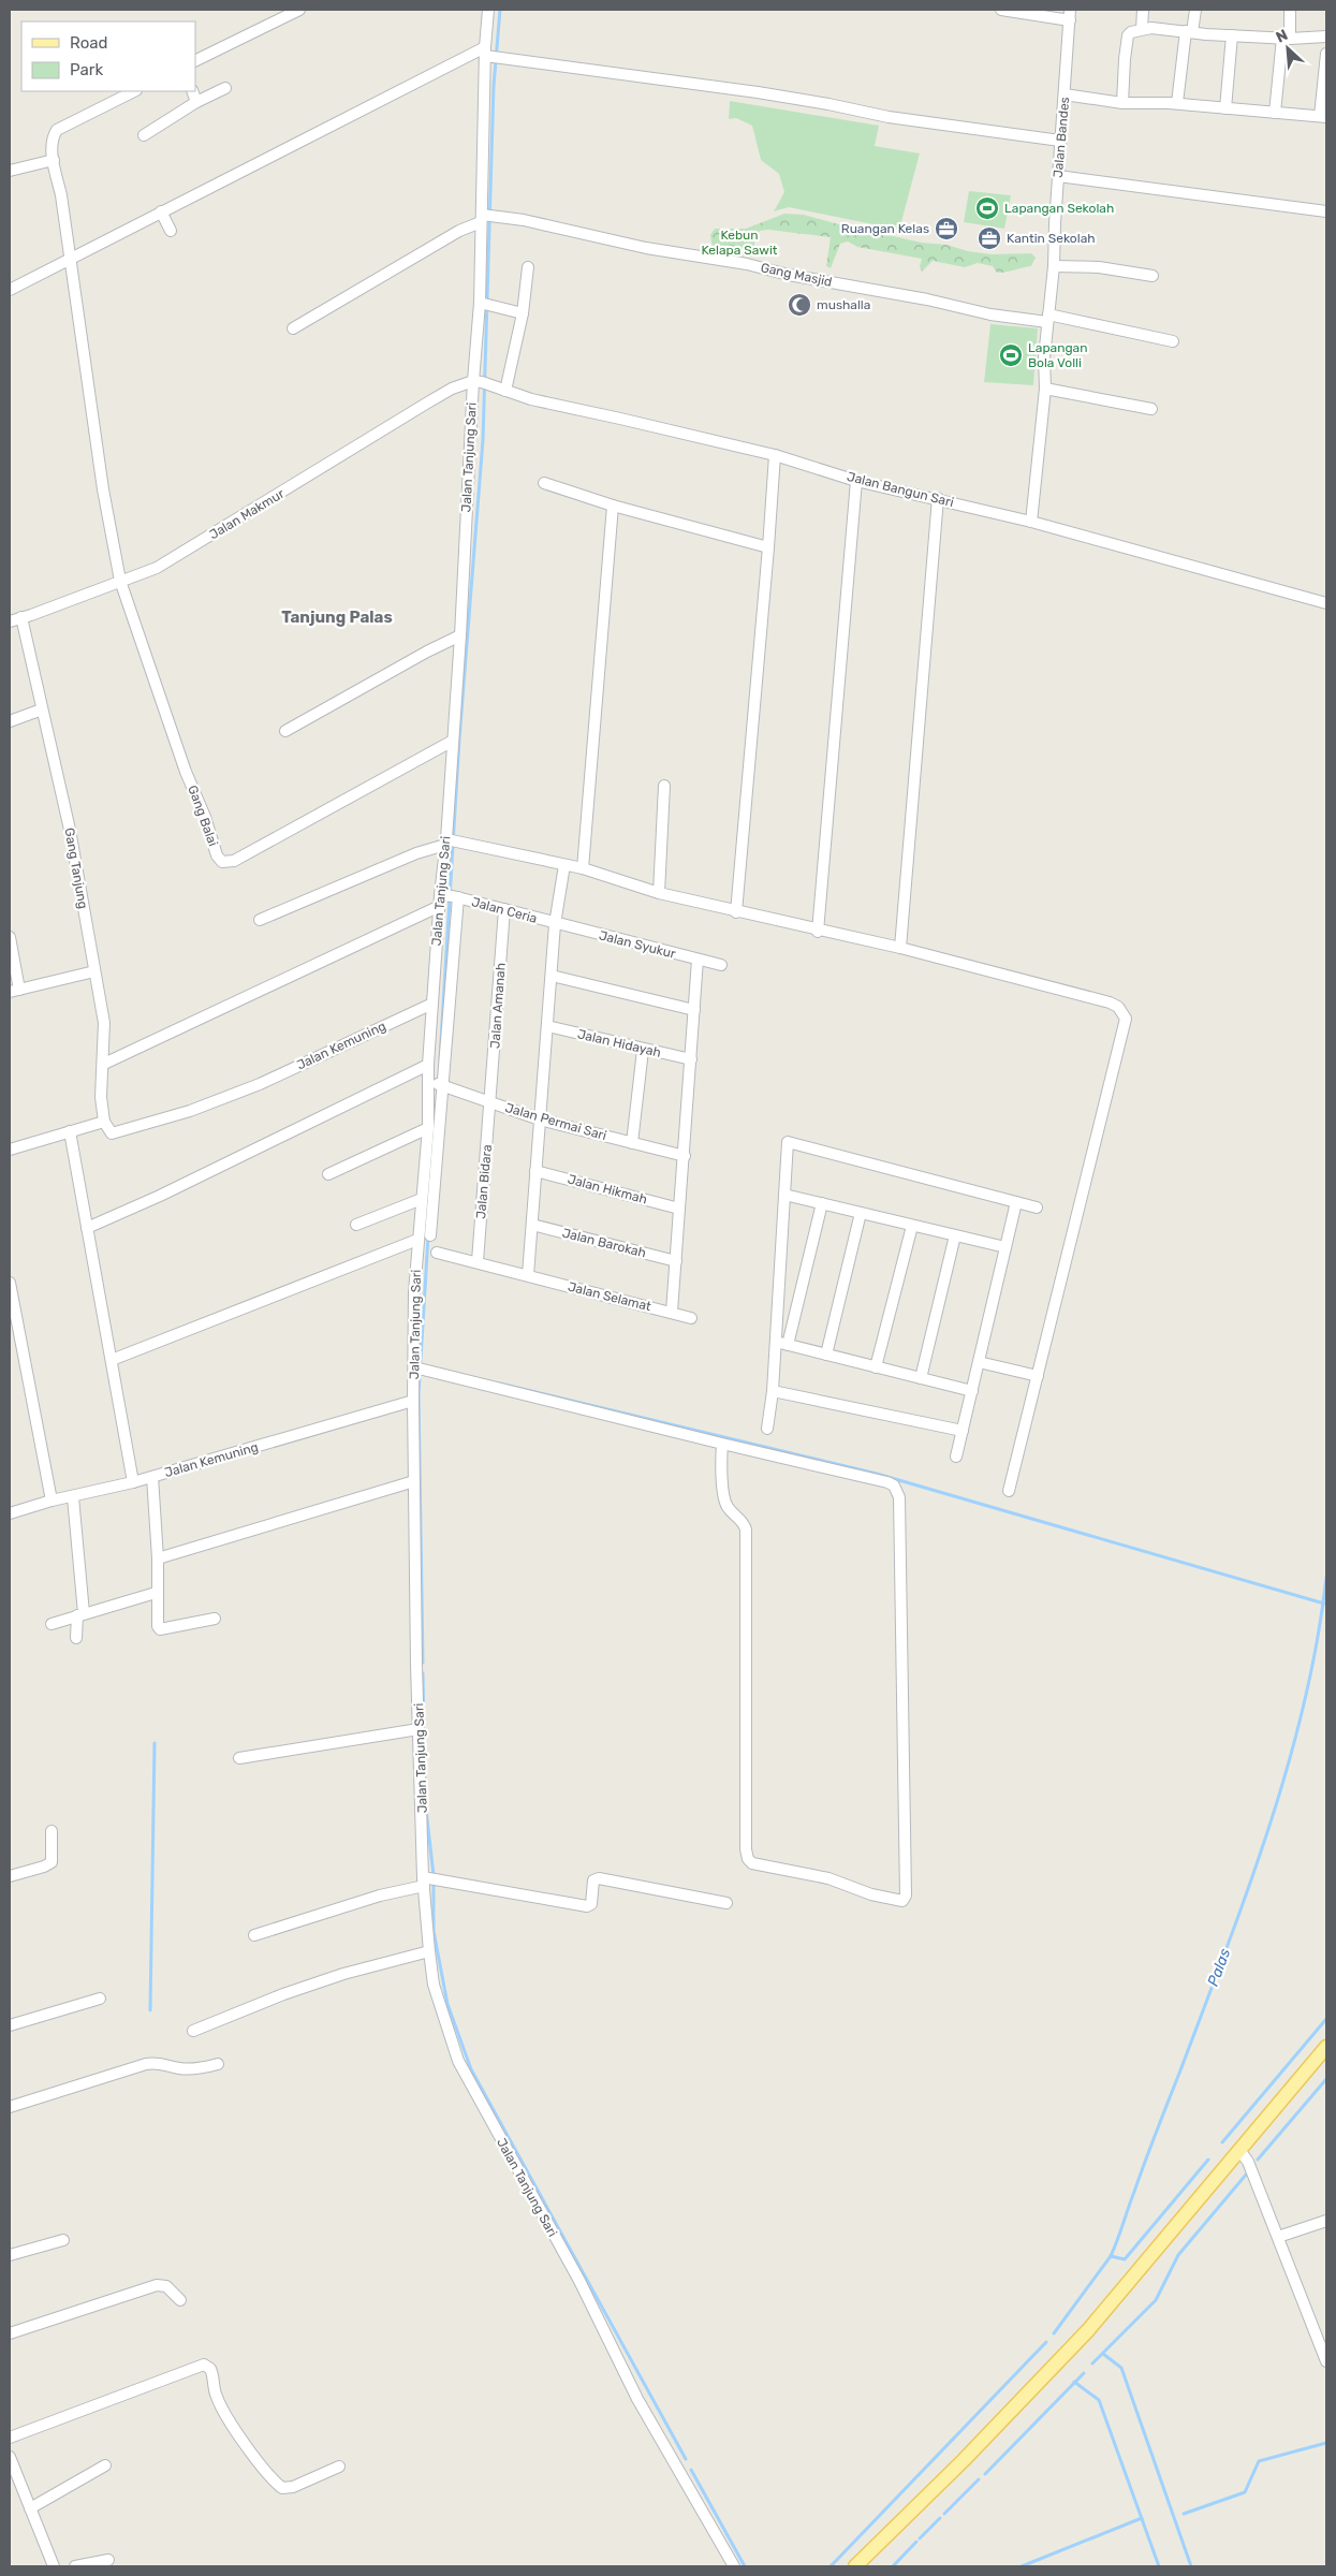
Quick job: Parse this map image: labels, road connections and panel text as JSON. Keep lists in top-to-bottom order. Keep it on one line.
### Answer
{"streets":{"street":["Jalan Bandes","Gang Masjid","Jalan Tanjung Sari","Jalan Bangun Sari","Jalan Makmur","Gang Balai","Gang Tanjung","Jalan Ceria","Jalan Syukur","Jalan Amanah","Jalan Hidayah","Jalan Kemuning","Jalan Permai Sari","Jalan Bidara","Jalan Hikmah","Jalan Barokah","Jalan Selamat"]},"crossings":[["Jalan Bandes","Gang Masjid"],["Jalan Bandes","Jalan Bangun Sari"],["Gang Masjid","Jalan Tanjung Sari"],["Jalan Tanjung Sari","Jalan Bangun Sari"],["Jalan Tanjung Sari","Jalan Makmur"],["Jalan Tanjung Sari","Gang Balai"],["Jalan Tanjung Sari","Jalan Ceria"],["Jalan Tanjung Sari","Jalan Kemuning"],["Jalan Tanjung Sari","Jalan Permai Sari"],["Jalan Bangun Sari","Jalan Makmur"],["Jalan Makmur","Gang Balai"],["Jalan Makmur","Gang Tanjung"],["Gang Tanjung","Jalan Kemuning"],["Jalan Ceria","Jalan Syukur"],["Jalan Ceria","Jalan Amanah"],["Jalan Amanah","Jalan Permai Sari"],["Jalan Amanah","Jalan Bidara"],["Jalan Permai Sari","Jalan Bidara"],["Jalan Bidara","Jalan Selamat"]],"districts":["Tanjung Palas"],"water":["Palas"],"parks":["Kebun Kelapa Sawit"],"places":{"sports":["Lapangan Sekolah","Lapangan Bola Volli"],"office":["Ruangan Kelas","Kantin Sekolah"],"mosque":["mushalla"]},"legend":["Road","Park"],"north":"top left"}
